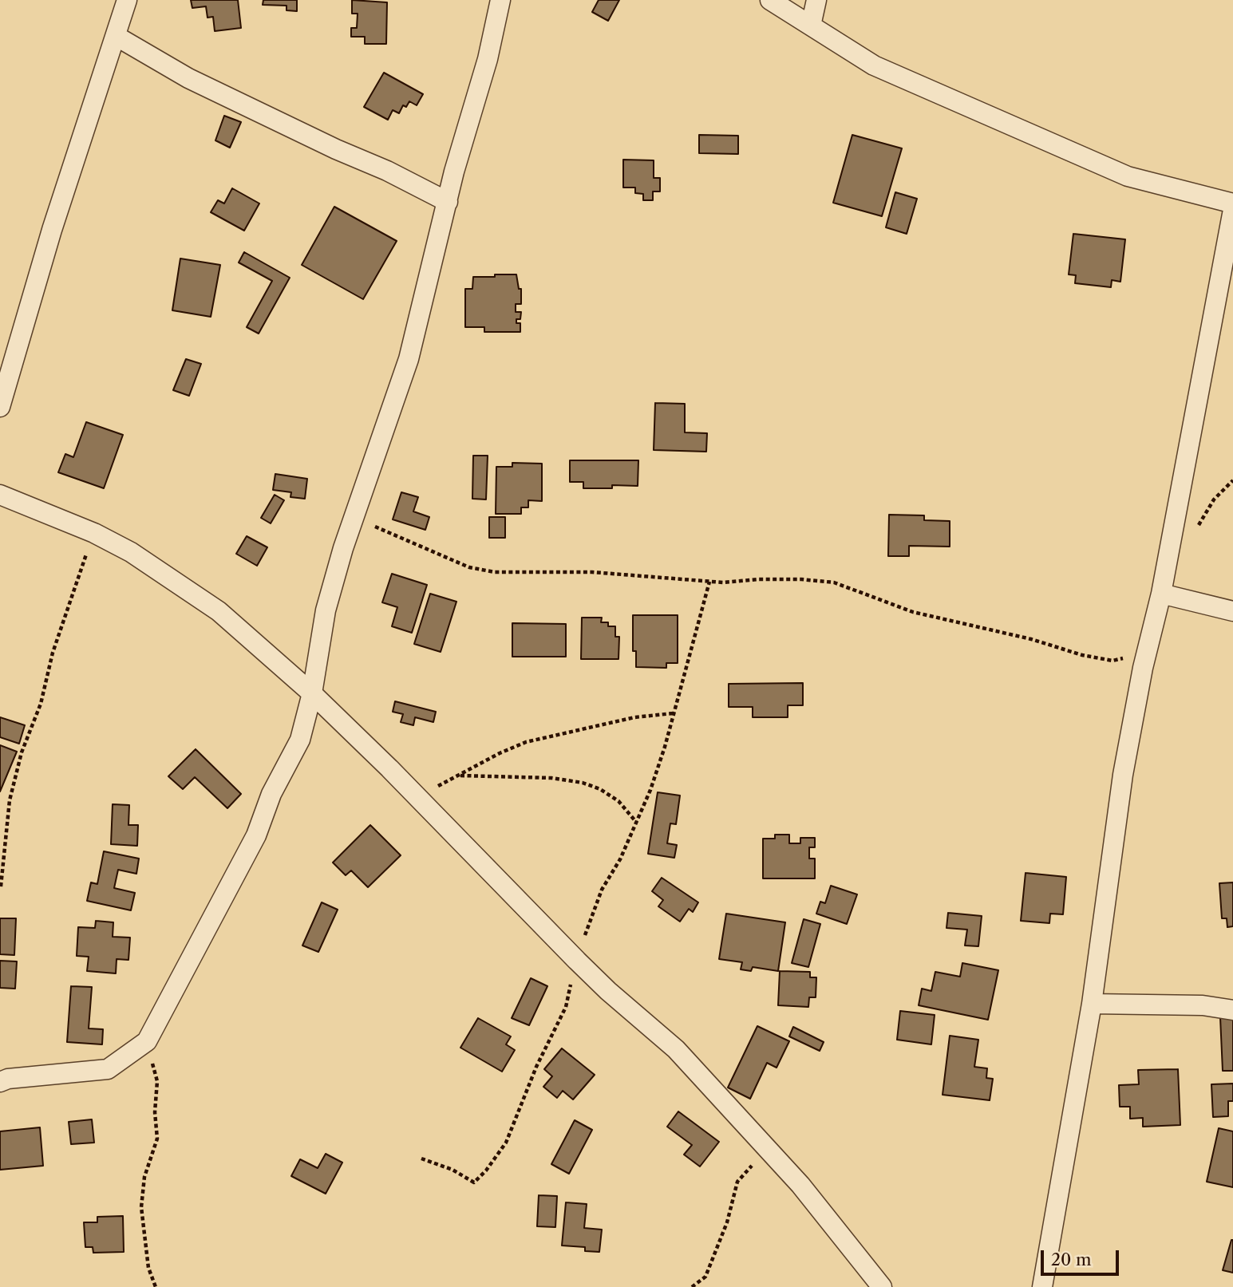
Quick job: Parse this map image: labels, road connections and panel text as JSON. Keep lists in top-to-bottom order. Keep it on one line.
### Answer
{"scale_bar":"20 m"}
